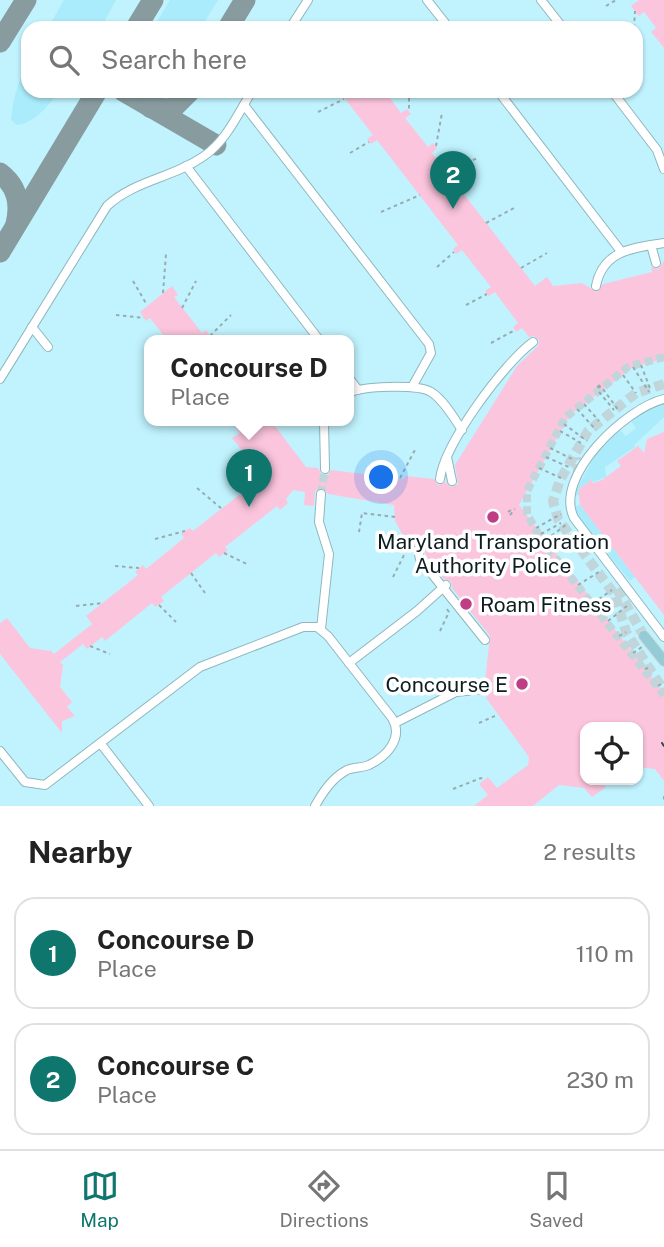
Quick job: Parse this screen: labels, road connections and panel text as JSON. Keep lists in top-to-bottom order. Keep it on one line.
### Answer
{"places":["Maryland Transporation Authority Police","Roam Fitness","Concourse E"],"page":{"search":"Search here","pins":["2","1"],"popup":["Concourse D","Place"],"heading":["Nearby","2 results"],"list":[{"mark":"1","name":"Concourse D","note":"Place","value":"110 m"},{"mark":"2","name":"Concourse C","note":"Place","value":"230 m"}],"nav":["Map","Directions","Saved"]}}
